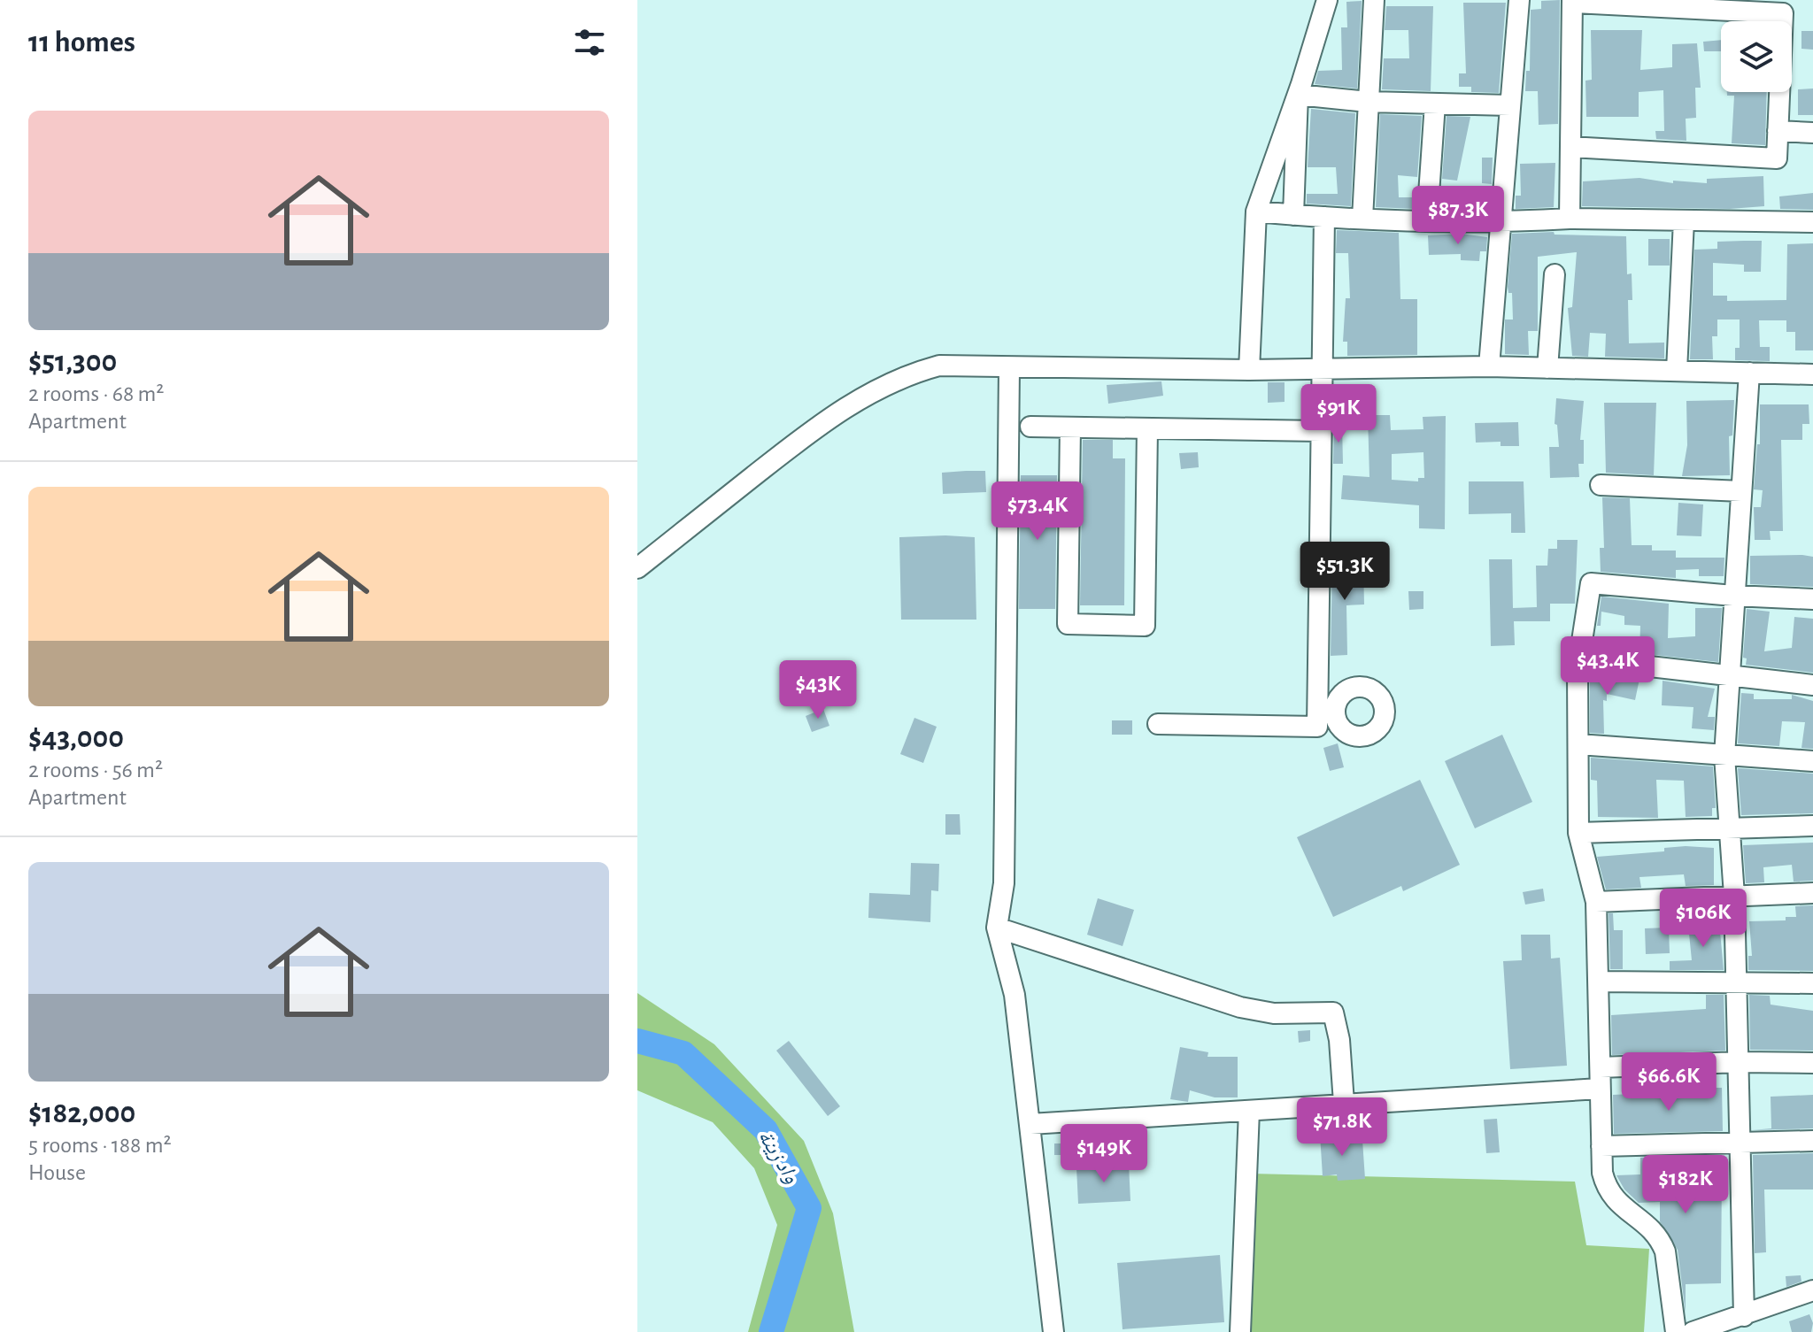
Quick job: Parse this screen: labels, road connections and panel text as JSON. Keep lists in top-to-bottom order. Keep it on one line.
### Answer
{"water":["واد زينة"],"page":{"heading":"11 homes","list":[{"name":"$51,300","note":"2 rooms · 68 m² · Apartment"},{"name":"$43,000","note":"2 rooms · 56 m² · Apartment"},{"name":"$182,000","note":"5 rooms · 188 m² · House"}],"price":["$87.3K","$91K","$73.4K","$51.3K","$43.4K","$43K","$106K","$66.6K","$71.8K","$149K","$182K"]}}
